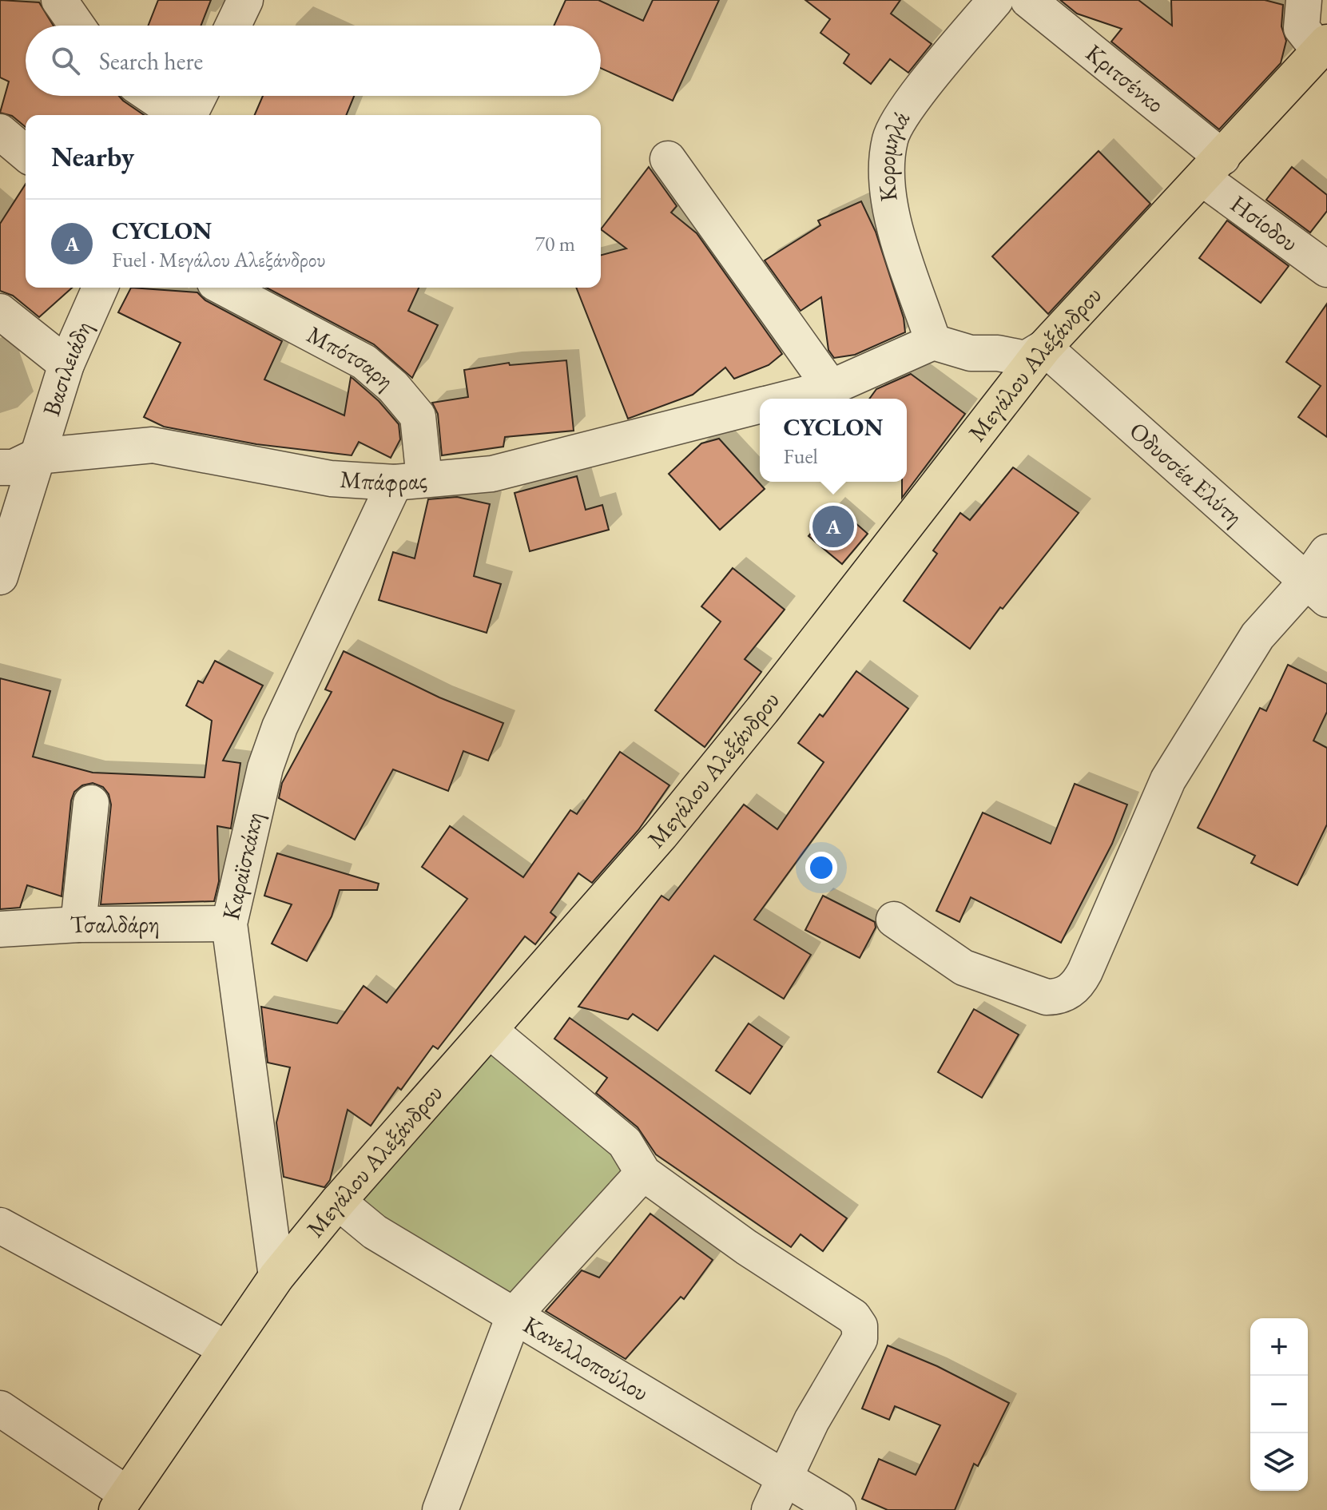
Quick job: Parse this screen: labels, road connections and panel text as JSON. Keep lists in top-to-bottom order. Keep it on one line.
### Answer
{"streets":{"main road":["Μεγάλου Αλεξάνδρου"],"street":["Κριτσένκο","Κορομηλά","Ησίοδου","Μπότσαρη","Βασιλειάδη","Οδυσσέα Ελύτη","Μπάφρας","Καραϊσκάκη","Τσαλδάρη","Κανελλοπούλου"]},"crossings":[["Κριτσένκο","Ησίοδου"],["Κριτσένκο","Μεγάλου Αλεξάνδρου"],["Κορομηλά","Μπάφρας"],["Ησίοδου","Μεγάλου Αλεξάνδρου"],["Μπότσαρη","Μπάφρας"],["Μπότσαρη","Καραϊσκάκη"],["Μεγάλου Αλεξάνδρου","Οδυσσέα Ελύτη"],["Μεγάλου Αλεξάνδρου","Καραϊσκάκη"],["Μεγάλου Αλεξάνδρου","Κανελλοπούλου"],["Βασιλειάδη","Μπάφρας"],["Μπάφρας","Καραϊσκάκη"],["Καραϊσκάκη","Τσαλδάρη"]],"page":{"search":"Search here","heading":"Nearby","list":[{"mark":"A","name":"CYCLON","note":"Fuel · Μεγάλου Αλεξάνδρου","value":"70 m"}],"popup":["CYCLON","Fuel"],"pins":"A","map_buttons":["+","−"]}}
